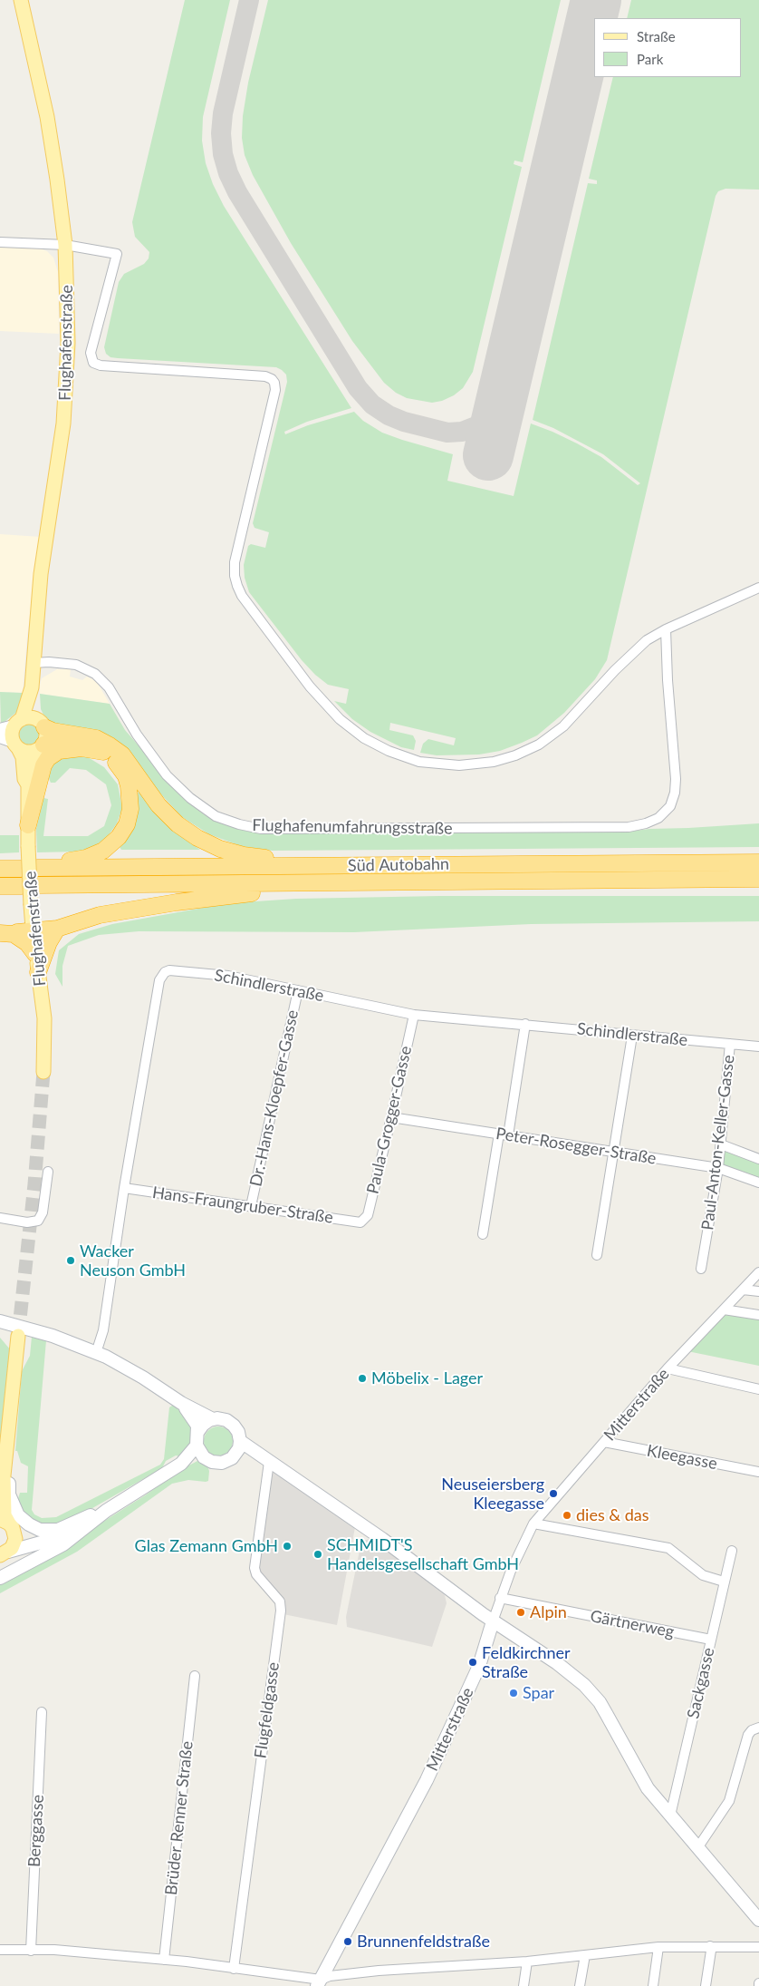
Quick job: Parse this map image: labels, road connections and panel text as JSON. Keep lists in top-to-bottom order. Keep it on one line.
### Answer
{"streets":{"highway":["Süd Autobahn"],"main road":["Flughafenstraße"],"street":["Flughafenumfahrungsstraße","Schindlerstraße","Dr.-Hans-Kloepfer-Gasse","Paula-Grogger-Gasse","Paul-Anton-Keller-Gasse","Peter-Rosegger-Straße","Hans-Fraungruber-Straße","Mitterstraße","Kleegasse","Gärtnerweg","Sackgasse","Flugfeldgasse","Brüder Renner Straße","Berggasse"]},"crossings":[["Flughafenstraße","Flughafenumfahrungsstraße"],["Schindlerstraße","Dr.-Hans-Kloepfer-Gasse"],["Schindlerstraße","Paula-Grogger-Gasse"],["Schindlerstraße","Paul-Anton-Keller-Gasse"],["Schindlerstraße","Hans-Fraungruber-Straße"],["Dr.-Hans-Kloepfer-Gasse","Hans-Fraungruber-Straße"],["Paula-Grogger-Gasse","Peter-Rosegger-Straße"],["Paula-Grogger-Gasse","Hans-Fraungruber-Straße"],["Paul-Anton-Keller-Gasse","Peter-Rosegger-Straße"],["Mitterstraße","Kleegasse"],["Mitterstraße","Gärtnerweg"],["Gärtnerweg","Sackgasse"]],"places":["Wacker Neuson GmbH","Möbelix - Lager","Neuseiersberg Kleegasse","dies & das","Glas Zemann GmbH","SCHMIDT'S Handelsgesellschaft GmbH","Alpin","Feldkirchner Straße","Spar","Brunnenfeldstraße"],"legend":["Straße","Park"]}
